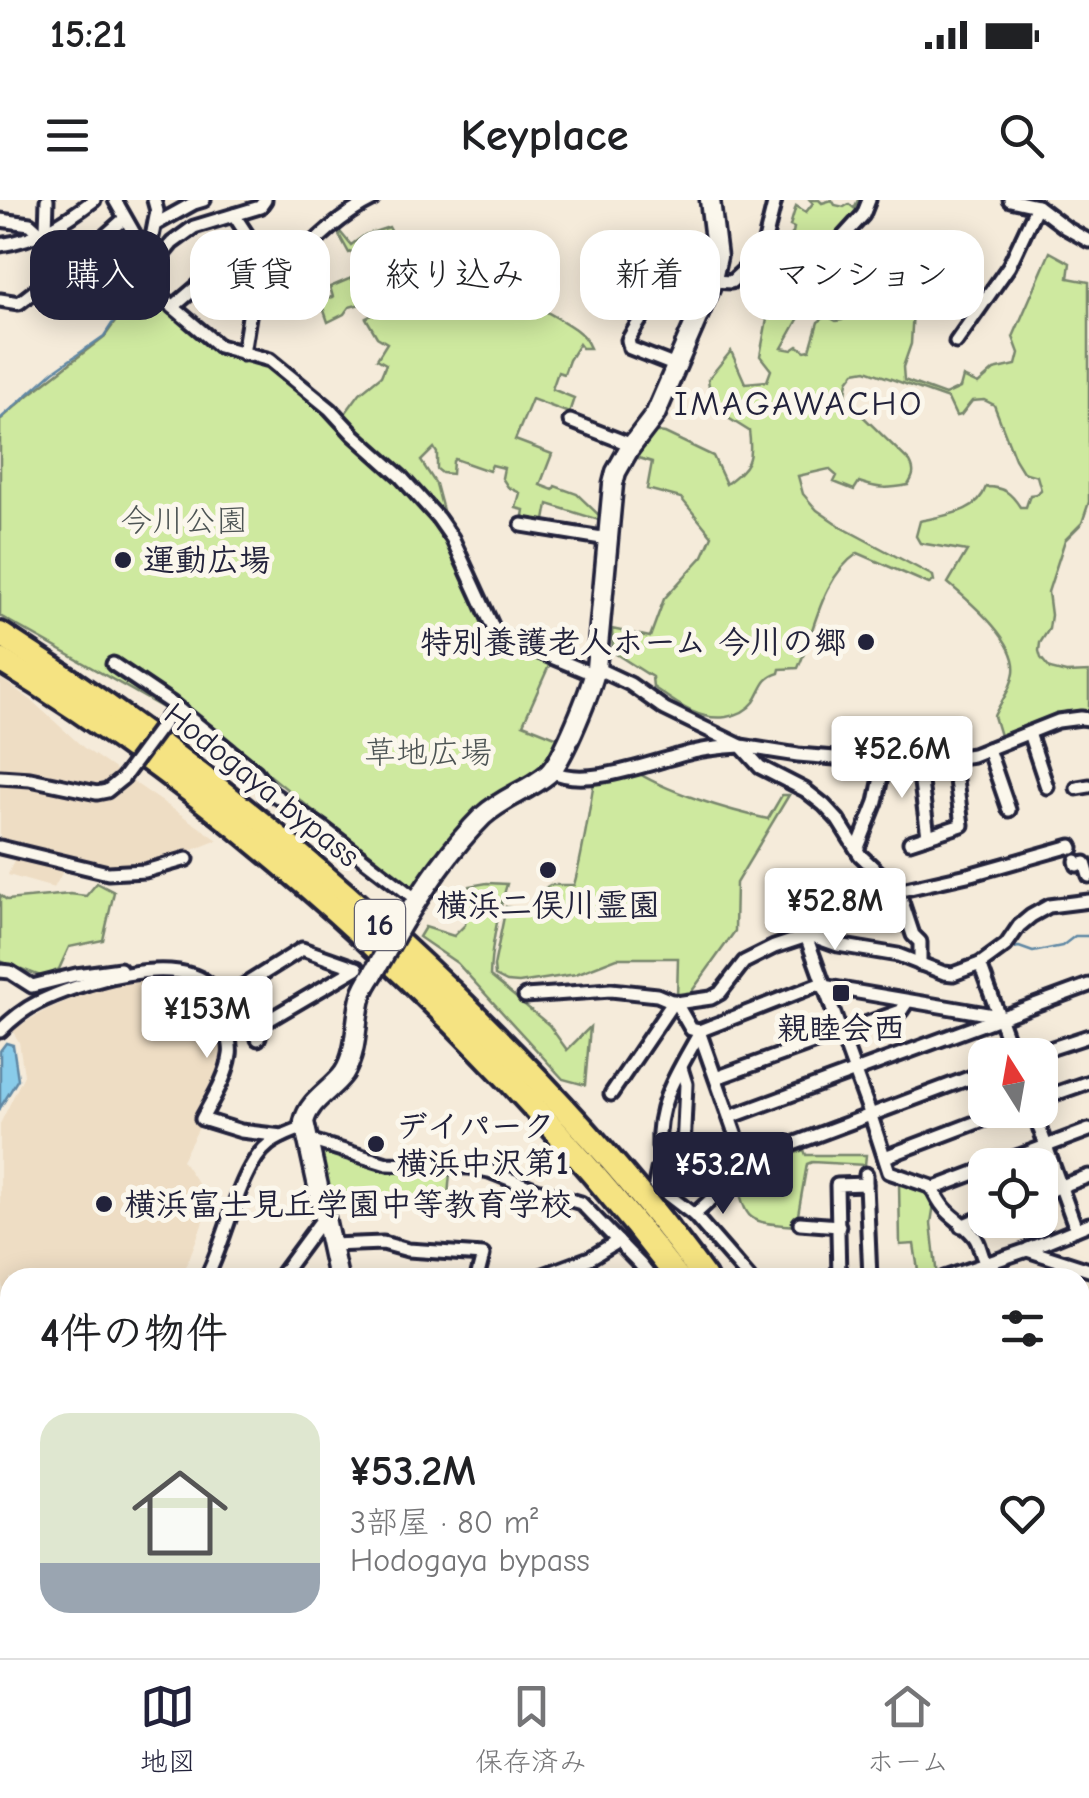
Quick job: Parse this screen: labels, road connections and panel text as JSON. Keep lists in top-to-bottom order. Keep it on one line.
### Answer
{"streets":{"highway":["Hodogaya bypass","16"]},"districts":["IMAGAWACHO"],"parks":["今川公園","草地広場"],"places":{"other":["運動広場","特別養護老人ホーム 今川の郷","横浜二俣川霊園","デイパーク 横浜中沢第1","横浜富士見丘学園中等教育学校"],"transit":["親睦会西"]},"north":"top","page":{"status":"15:21","header":"Keyplace","chip":["購入","賃貸","絞り込み","新着","マンション"],"price":["¥52.6M","¥52.8M","¥153M","¥53.2M"],"heading":"4件の物件","list":[{"name":"¥53.2M","note":"3部屋 · 80 m² · Hodogaya bypass"}],"tabs":["地図","保存済み","ホーム"]}}
